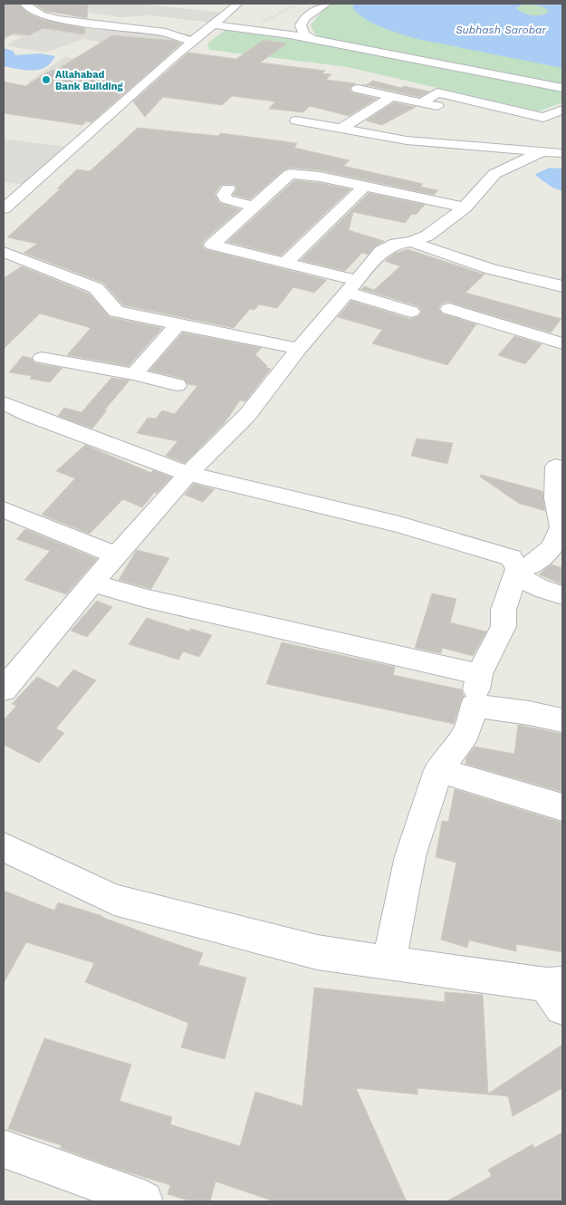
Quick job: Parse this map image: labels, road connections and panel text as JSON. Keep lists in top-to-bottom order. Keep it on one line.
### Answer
{"water":["Subhash Sarobar"],"places":["Allahabad Bank Building"]}
